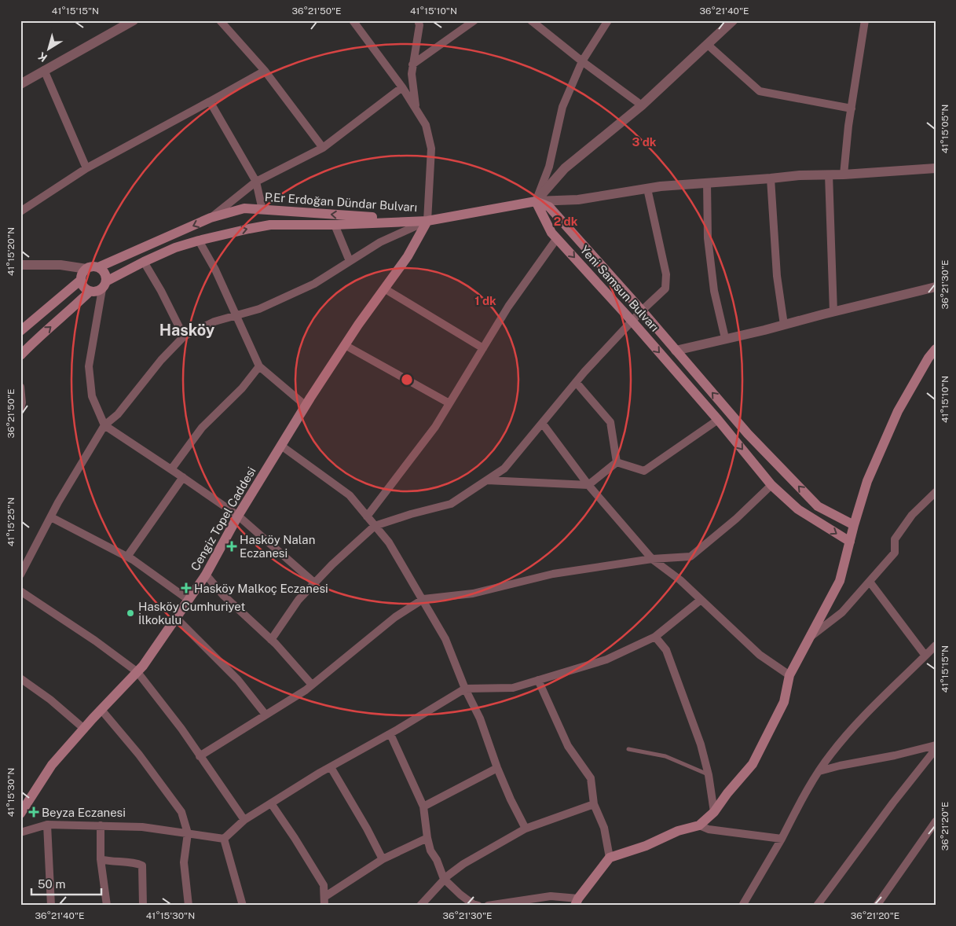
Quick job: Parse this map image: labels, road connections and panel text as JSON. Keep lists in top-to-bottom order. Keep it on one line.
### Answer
{"streets":{"main road":["P.Er Erdoğan Dündar Bulvarı","Yeni Samsun Bulvarı","Cengiz Topel Caddesi"]},"crossings":[["P.Er Erdoğan Dündar Bulvarı","Cengiz Topel Caddesi"]],"districts":["Hasköy"],"places":{"health":["Hasköy Nalan Eczanesi","Hasköy Malkoç Eczanesi","Beyza Eczanesi"],"other":["Hasköy Cumhuriyet İlkokulu"]},"scale_bar":"50 m","north":"bottom left","coordinates":["41°15'15\"N","36°21'50\"E","41°15'10\"N","36°21'40\"E","41°15'05\"N","41°15'20\"N","36°21'30\"E","41°15'25\"N","41°15'30\"N","36°21'20\"E"],"rings":["3 dk","2 dk","1 dk"]}
